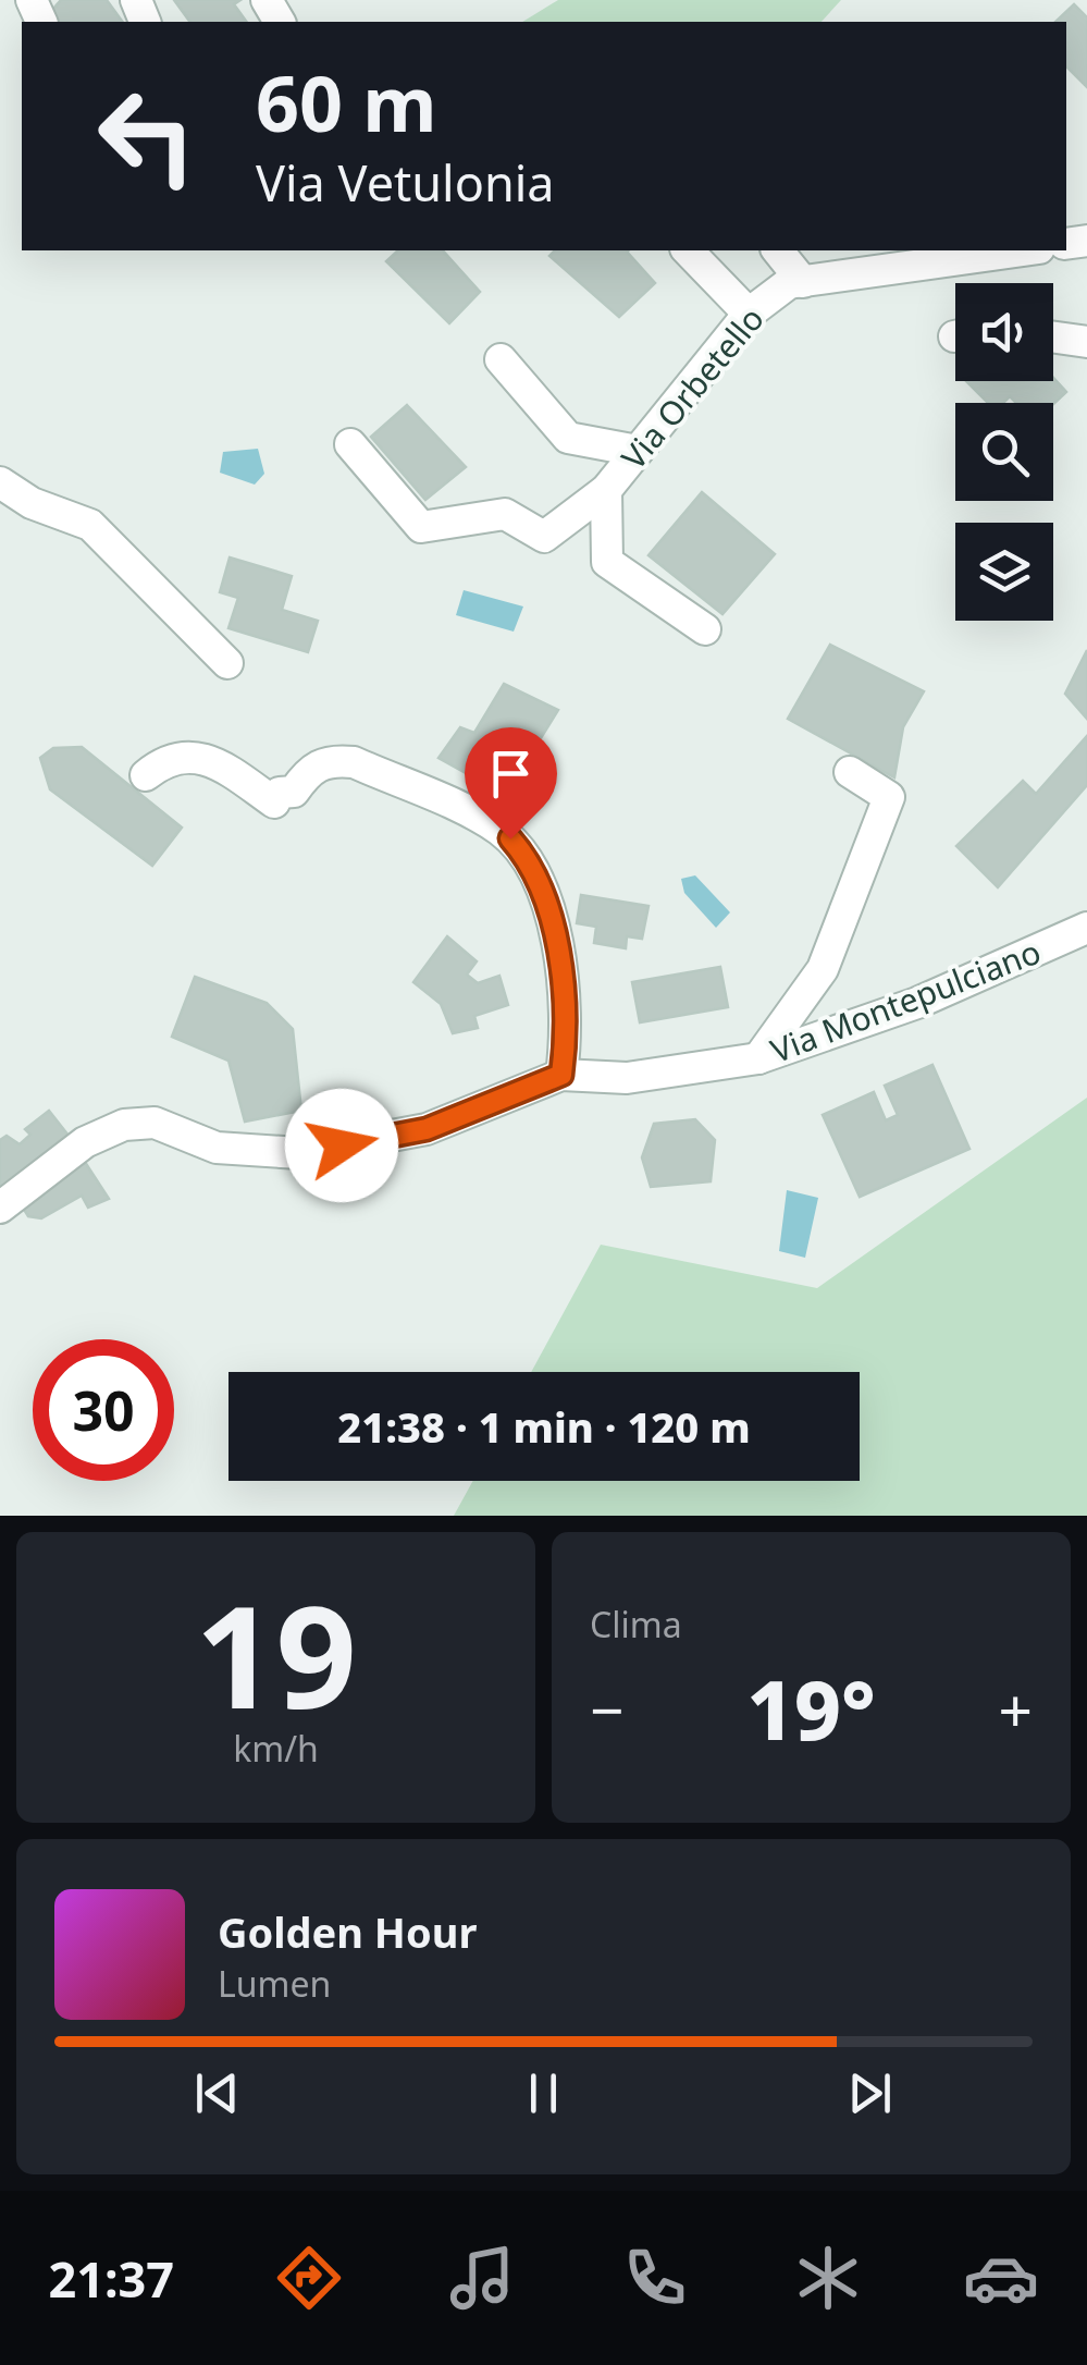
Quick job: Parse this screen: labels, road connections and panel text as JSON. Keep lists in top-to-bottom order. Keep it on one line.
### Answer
{"streets":{"street":["Via Orbetello","Via Montepulciano"]},"page":{"turn":["60 m","Via Vetulonia"],"limit":"30","trip":"21:38 · 1 min · 120 m","tile":[["19","km/h"],"Clima"],"heat":["−","19°","+"],"song":["Golden Hour","Lumen"],"tabs":"21:37"}}
